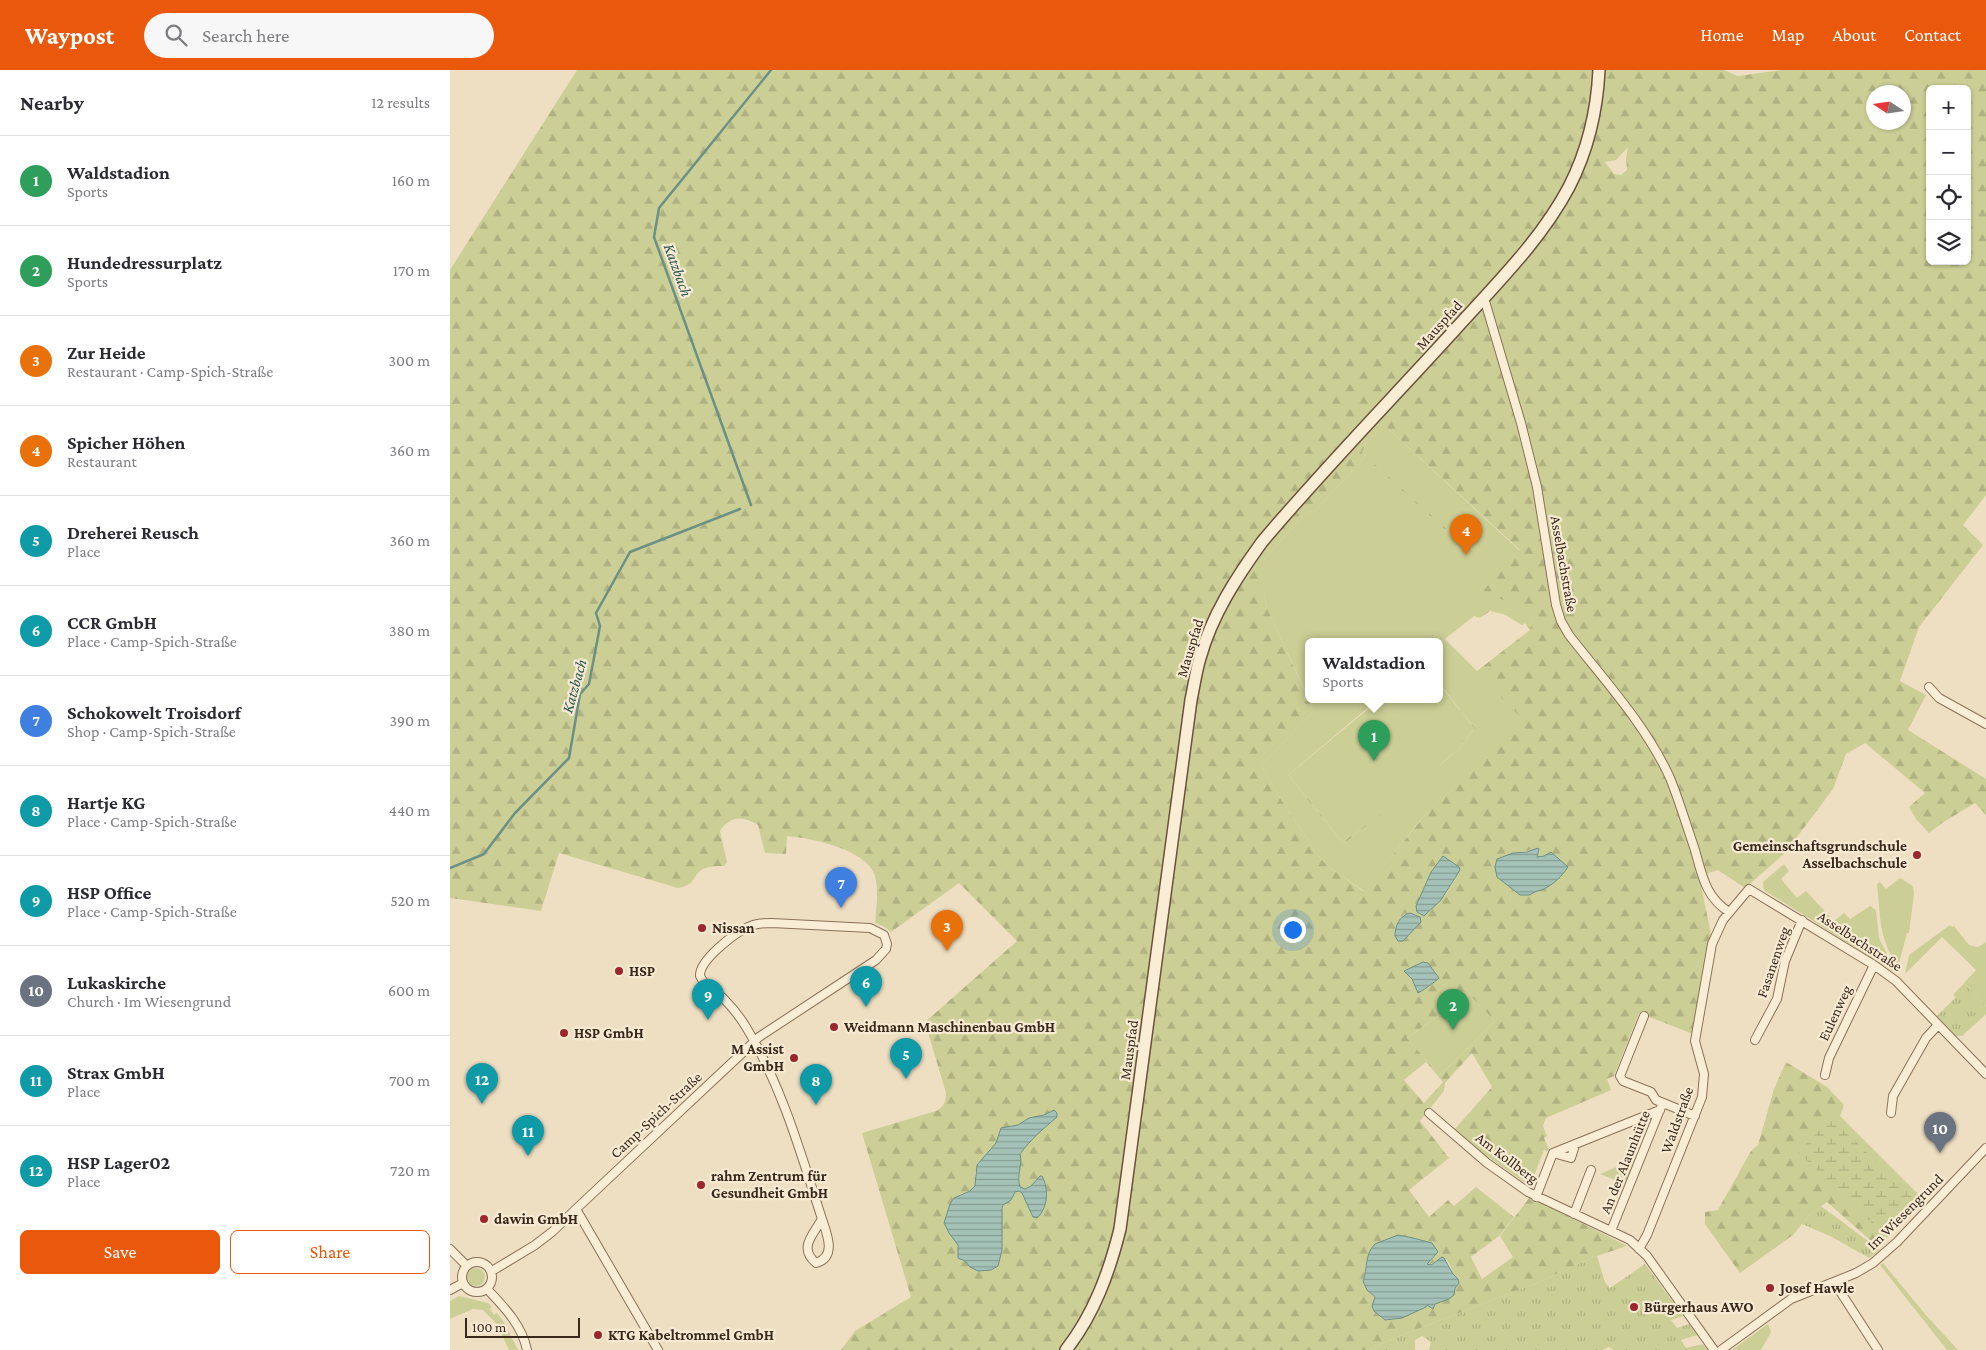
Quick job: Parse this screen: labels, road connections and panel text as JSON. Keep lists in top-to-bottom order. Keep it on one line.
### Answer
{"streets":{"street":["Mauspfad","Asselbachstraße","Fasanenweg","Eulenweg","Camp-Spich-Straße","Waldstraße","Am Kollberg","An der Alaunhütte","Im Wiesengrund"]},"crossings":[["Mauspfad","Asselbachstraße"],["Asselbachstraße","Fasanenweg"],["Asselbachstraße","Eulenweg"],["Asselbachstraße","Waldstraße"],["Waldstraße","Am Kollberg"],["Am Kollberg","An der Alaunhütte"]],"water":["Katzbach"],"places":["Gemeinschaftsgrundschule Asselbachschule","Nissan","HSP","Weidmann Maschinenbau GmbH","HSP GmbH","M Assist GmbH","rahm Zentrum für Gesundheit GmbH","dawin GmbH","Josef Hawle","Bürgerhaus AWO","KTG Kabeltrommel GmbH"],"scale_bar":"100 m","north":"left","page":{"header":"Waypost","search":"Search here","nav":["Home","Map","About","Contact"],"heading":["Nearby","12 results"],"map_buttons":["+","−"],"list":[{"mark":"1","name":"Waldstadion","note":"Sports","value":"160 m"},{"mark":"2","name":"Hundedressurplatz","note":"Sports","value":"170 m"},{"mark":"3","name":"Zur Heide","note":"Restaurant · Camp-Spich-Straße","value":"300 m"},{"mark":"4","name":"Spicher Höhen","note":"Restaurant","value":"360 m"},{"mark":"5","name":"Dreherei Reusch","note":"Place","value":"360 m"},{"mark":"6","name":"CCR GmbH","note":"Place · Camp-Spich-Straße","value":"380 m"},{"mark":"7","name":"Schokowelt Troisdorf","note":"Shop · Camp-Spich-Straße","value":"390 m"},{"mark":"8","name":"Hartje KG","note":"Place · Camp-Spich-Straße","value":"440 m"},{"mark":"9","name":"HSP Office","note":"Place · Camp-Spich-Straße","value":"520 m"},{"mark":"10","name":"Lukaskirche","note":"Church · Im Wiesengrund","value":"600 m"},{"mark":"11","name":"Strax GmbH","note":"Place","value":"700 m"},{"mark":"12","name":"HSP Lager02","note":"Place","value":"720 m"}],"pins":["4","1","7","3","6","9","2","5","12","8","10","11"],"popup":["Waldstadion","Sports"],"buttons":["Save","Share"],"scale":"100 m"}}
